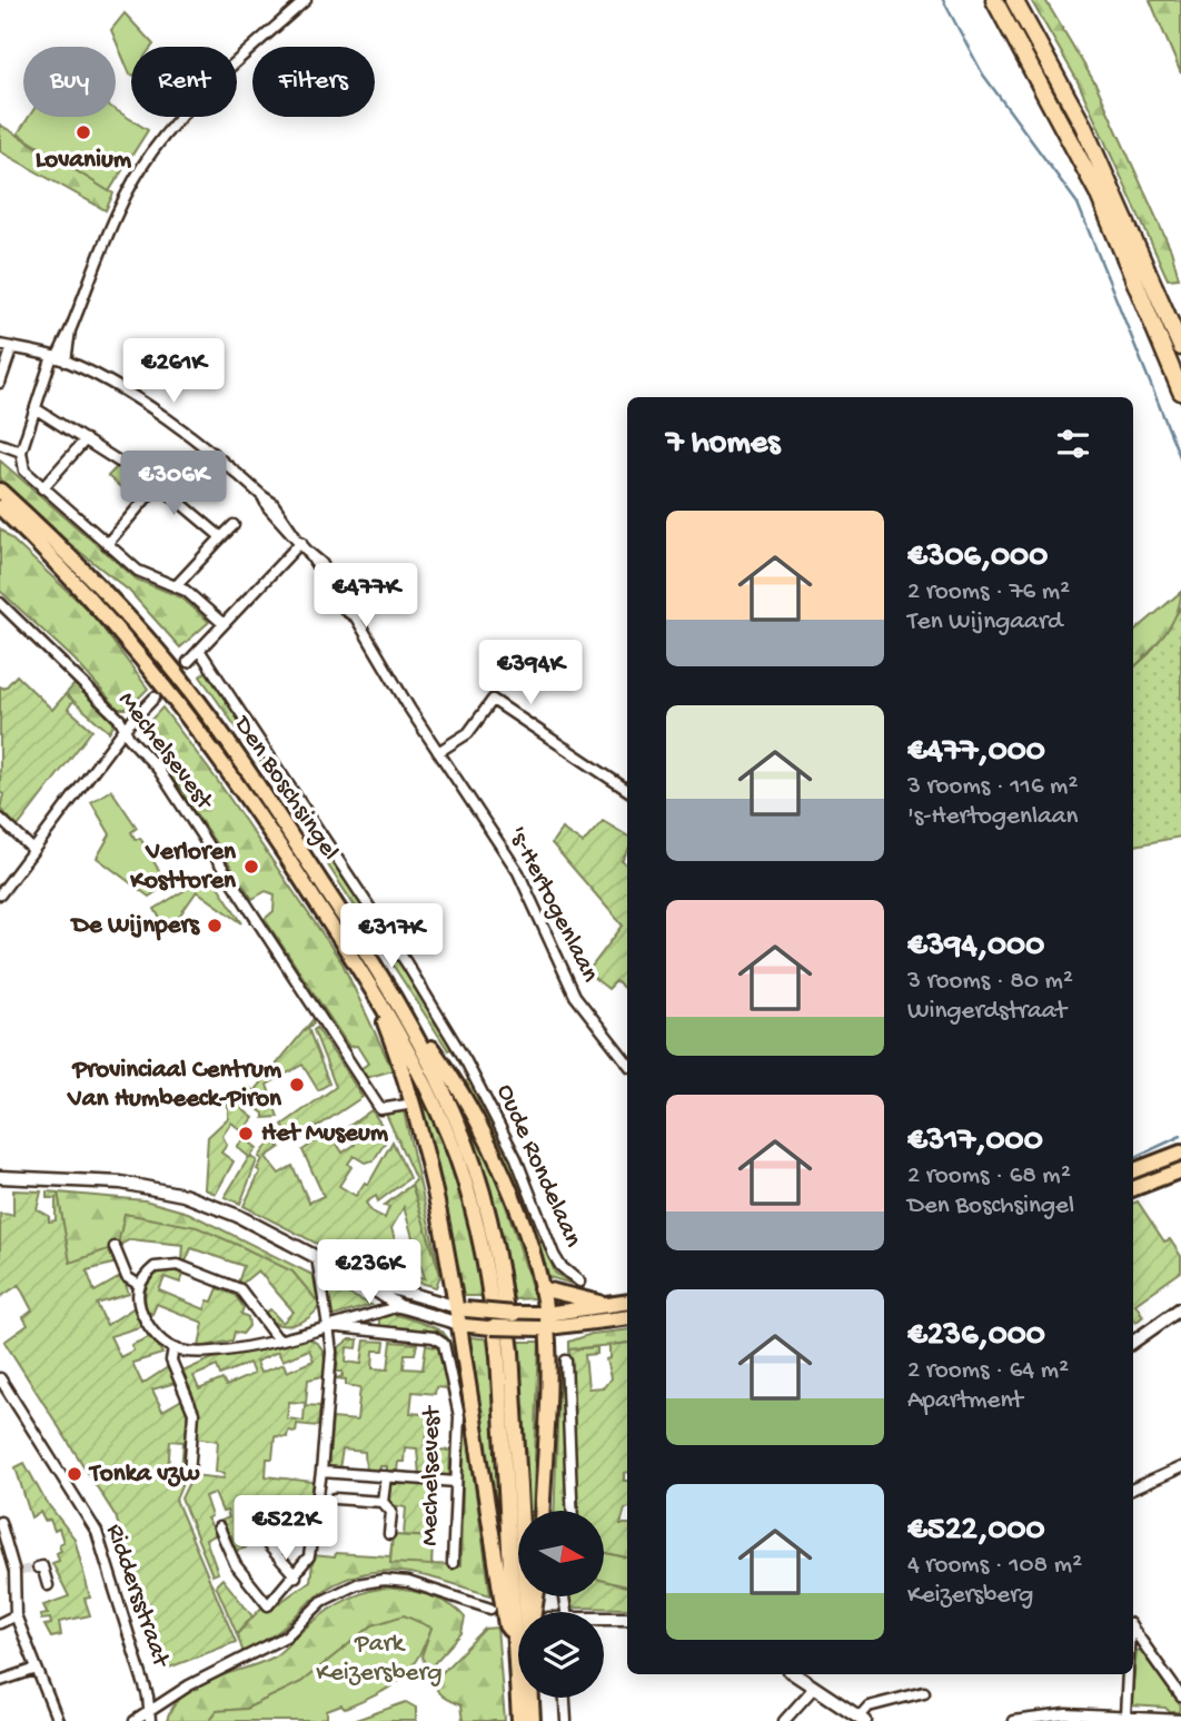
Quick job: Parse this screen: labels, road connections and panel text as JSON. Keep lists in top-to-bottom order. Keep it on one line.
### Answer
{"streets":{"main road":["Den Boschsingel"],"street":["Mechelsevest","'s-Hertogenlaan","Oude Rondelaan","Riddersstraat"]},"parks":["Park Keizersberg"],"places":["Lovanium","Verloren Kosttoren","De Wijnpers","Provinciaal Centrum Van Humbeeck-Piron","Het Museum","Tonka vzw"],"north":"right","page":{"chip":["Buy","Rent","Filters"],"price":["€261K","€306K","€477K","€394K","€317K","€236K","€522K"],"heading":"7 homes","list":[{"name":"€306,000","note":"2 rooms · 76 m² · Ten Wijngaard"},{"name":"€477,000","note":"3 rooms · 116 m² · 's-Hertogenlaan"},{"name":"€394,000","note":"3 rooms · 80 m² · Wingerdstraat"},{"name":"€317,000","note":"2 rooms · 68 m² · Den Boschsingel"},{"name":"€236,000","note":"2 rooms · 64 m² · Apartment"},{"name":"€522,000","note":"4 rooms · 108 m² · Keizersberg"}]}}
